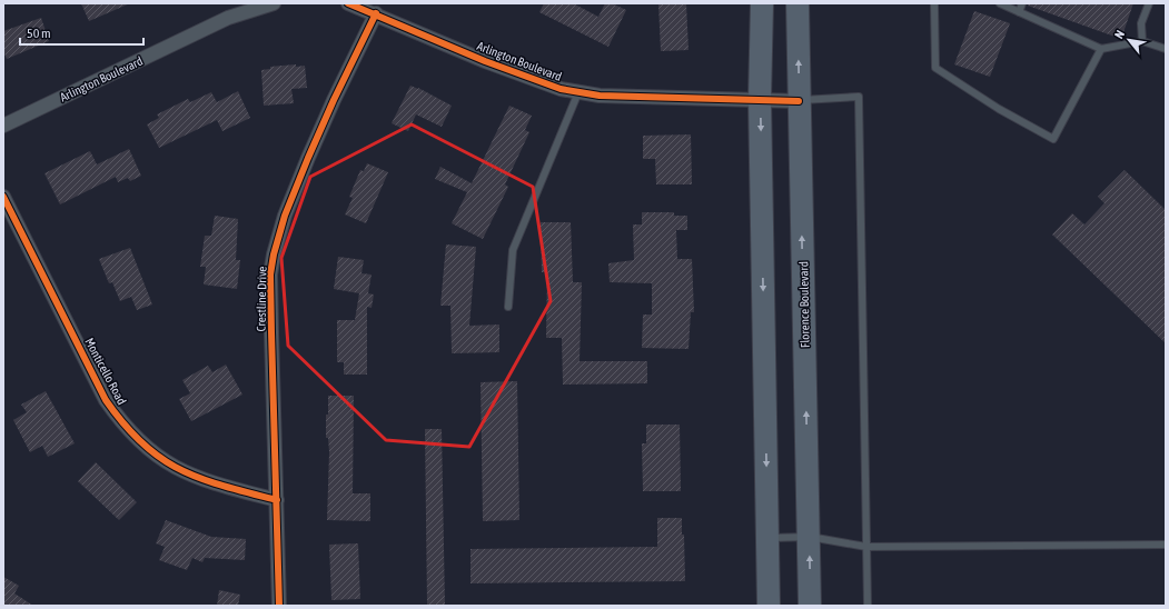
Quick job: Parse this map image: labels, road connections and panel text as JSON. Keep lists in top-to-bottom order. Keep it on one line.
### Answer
{"streets":{"highway":["Florence Boulevard"],"street":["Arlington Boulevard","Crestline Drive","Monticello Road"]},"crossings":[["Arlington Boulevard","Crestline Drive"],["Arlington Boulevard","Florence Boulevard"],["Crestline Drive","Monticello Road"]],"scale_bar":"50 m","north":"top left"}
